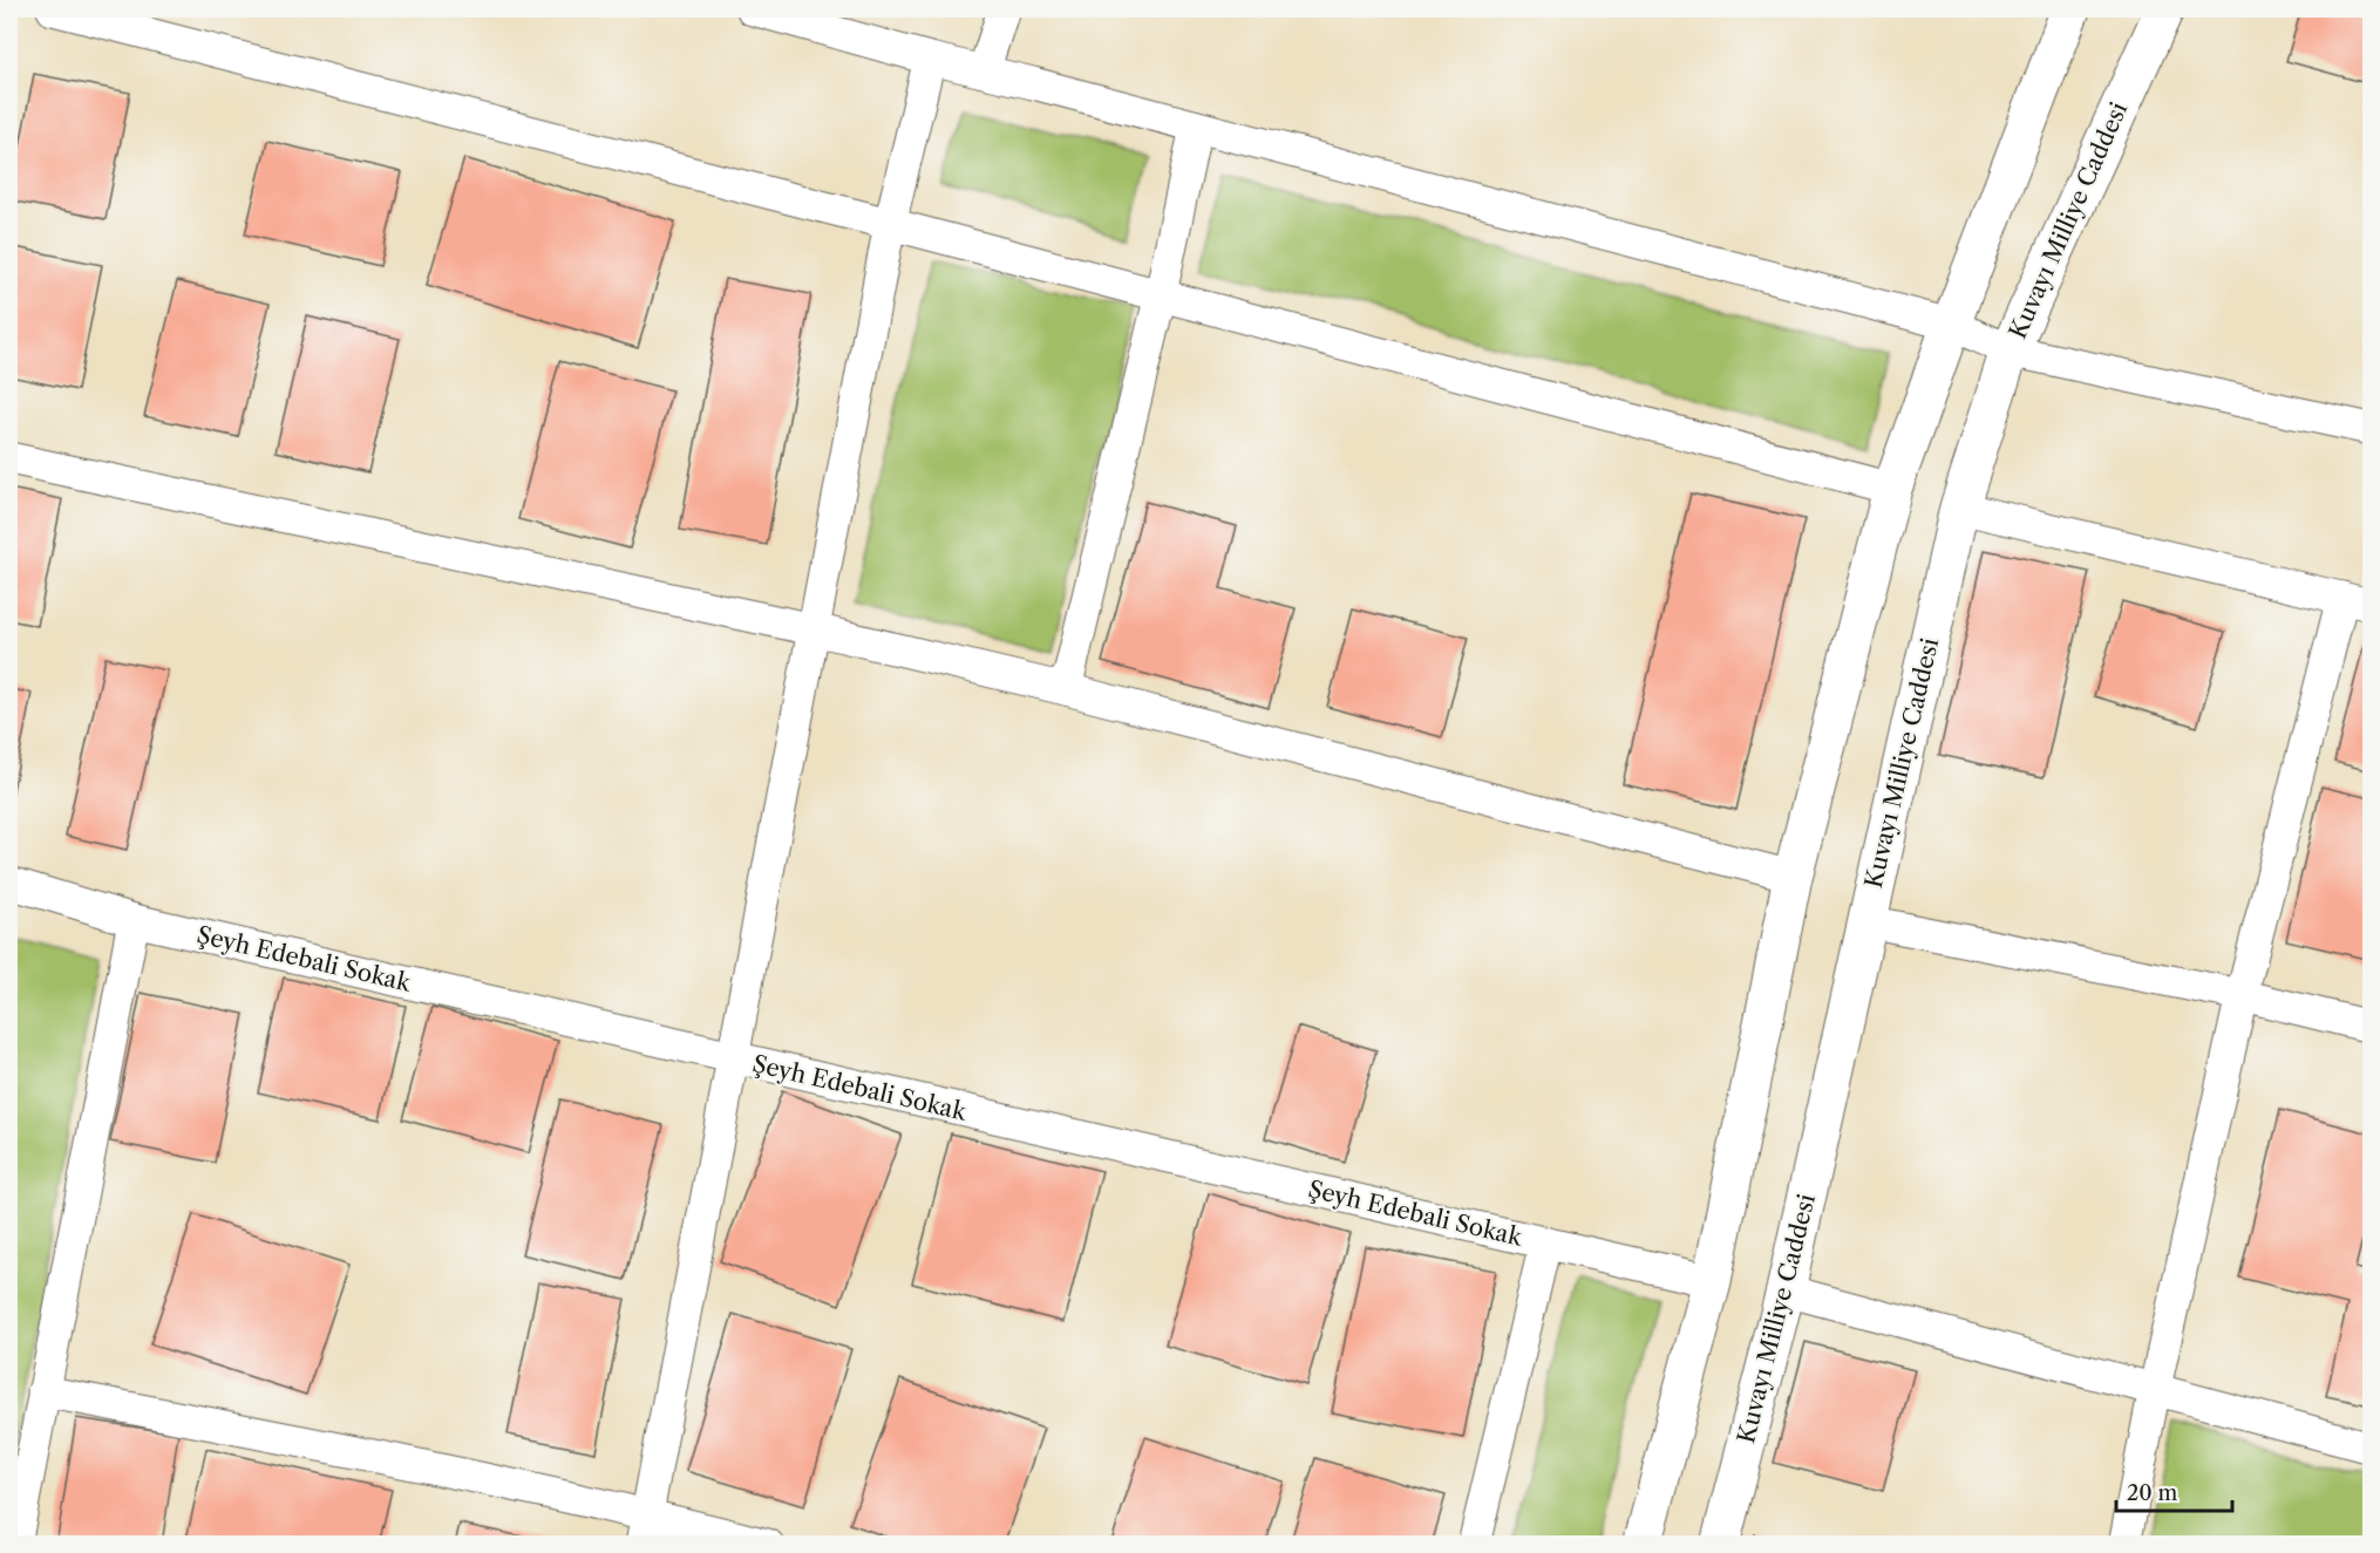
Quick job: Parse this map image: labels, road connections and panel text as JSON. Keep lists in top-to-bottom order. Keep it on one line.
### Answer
{"streets":{"main road":["Kuvayı Milliye Caddesi"],"street":["Şeyh Edebali Sokak"]},"scale_bar":"20 m"}
